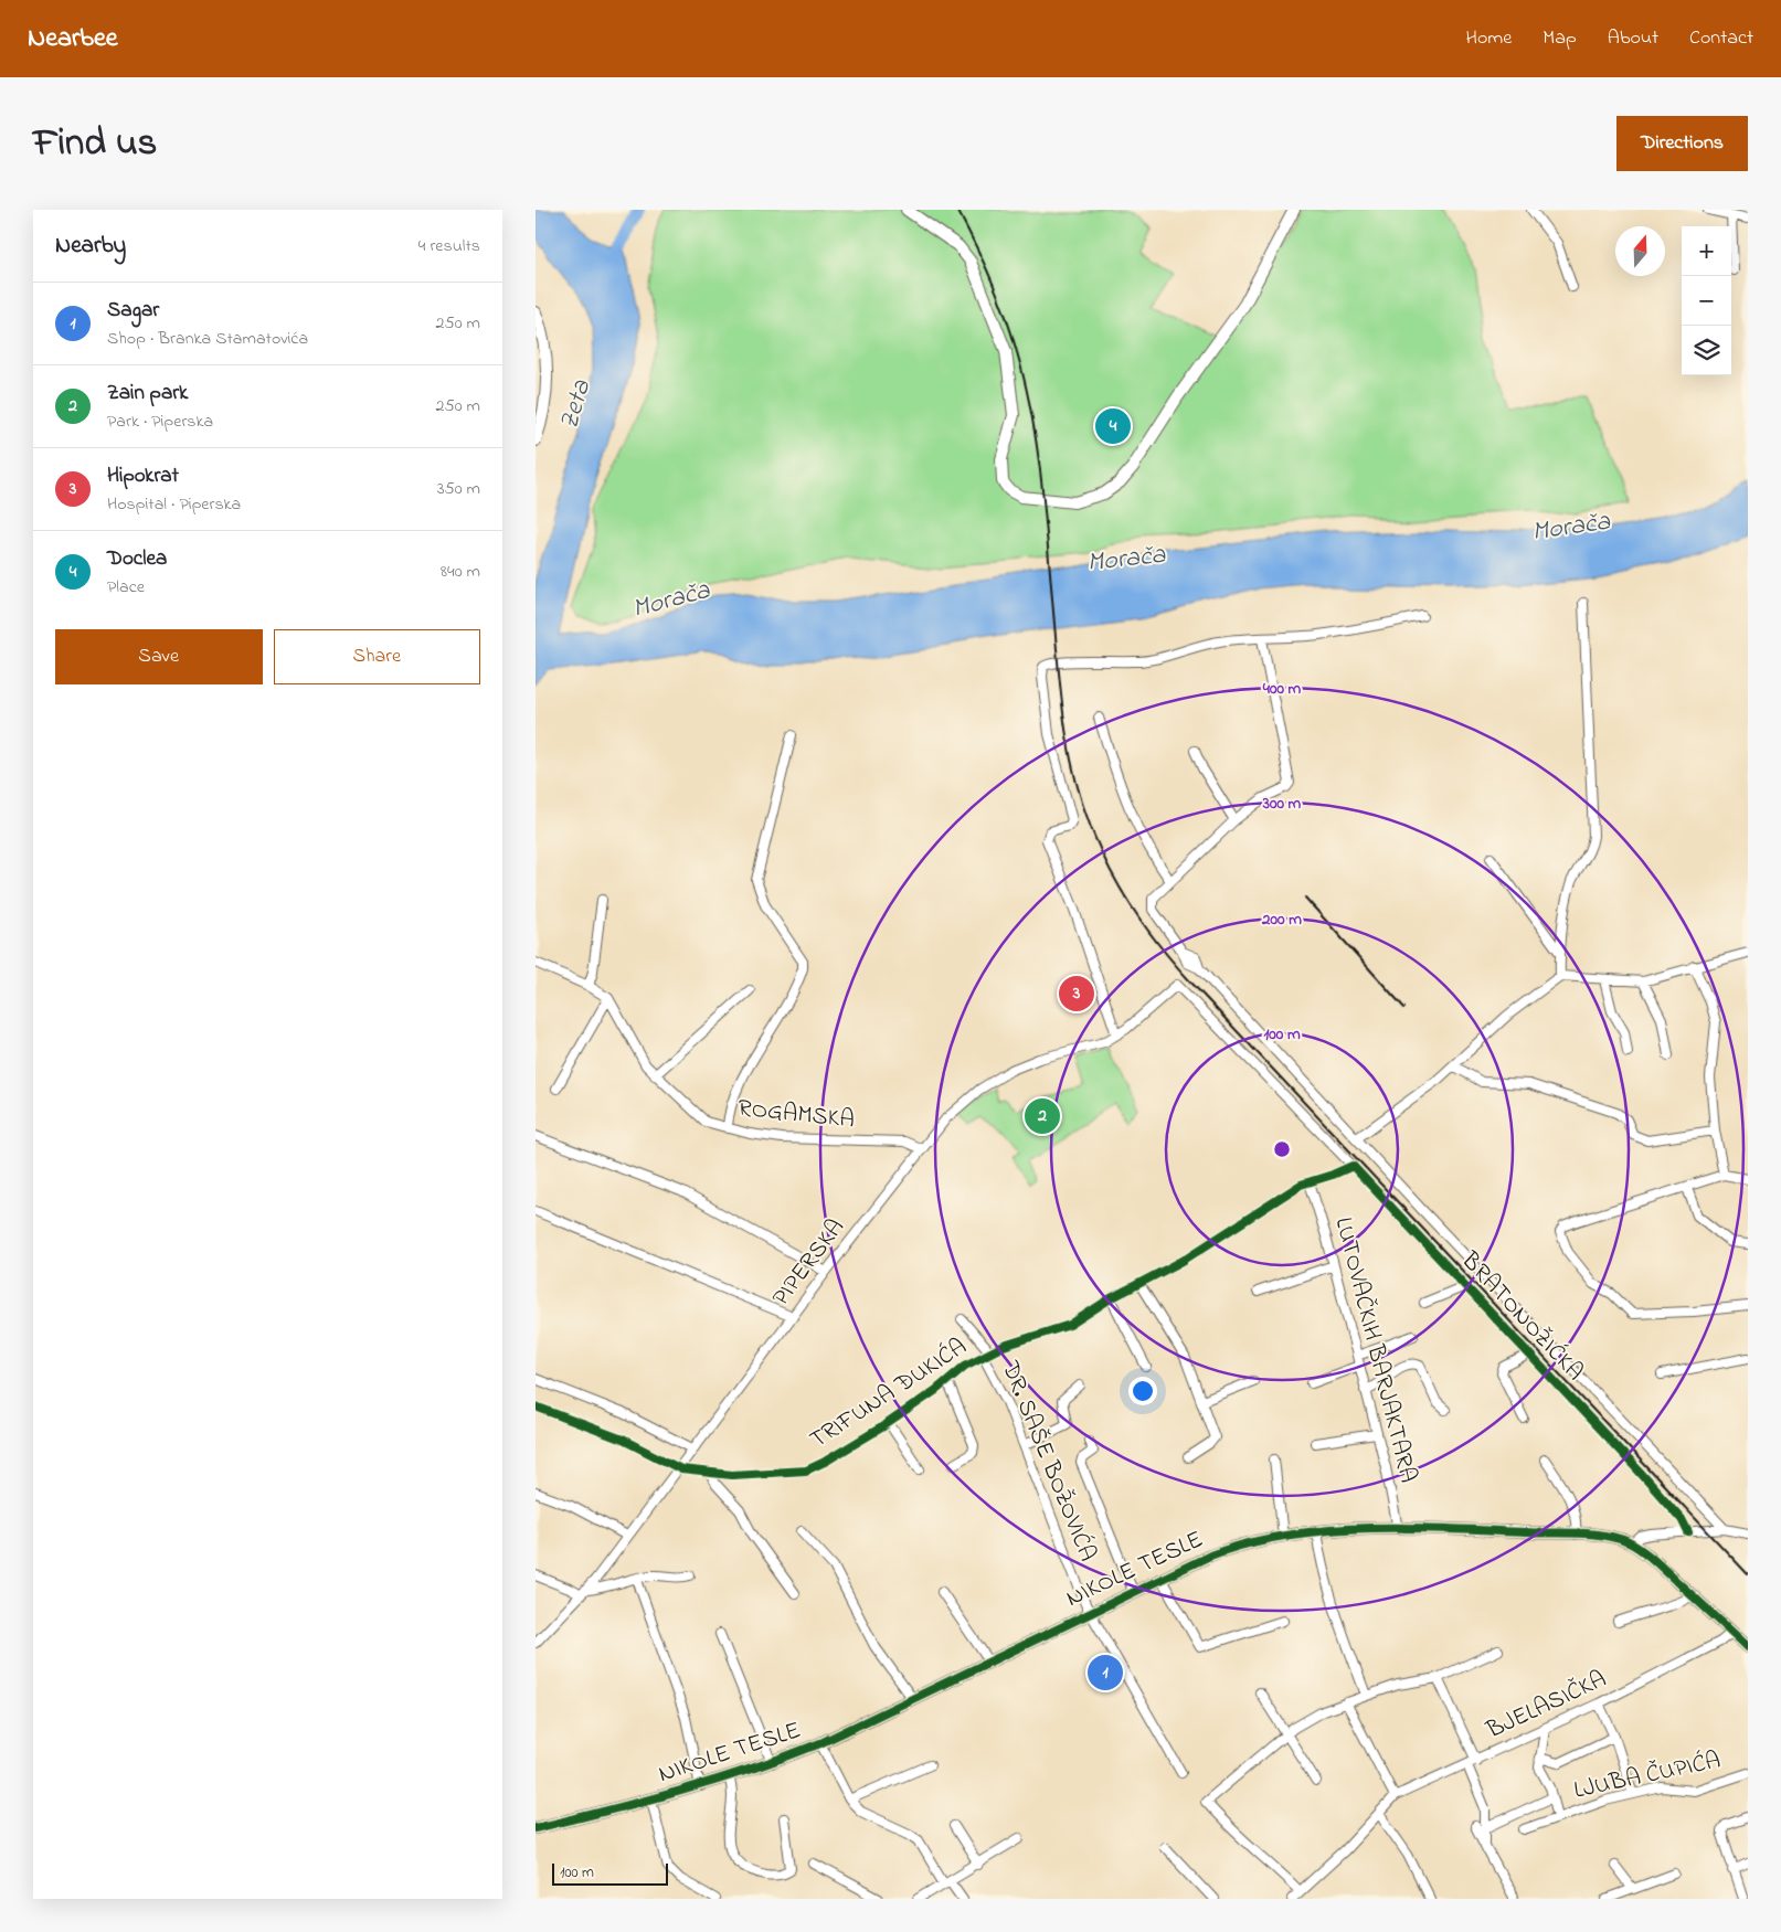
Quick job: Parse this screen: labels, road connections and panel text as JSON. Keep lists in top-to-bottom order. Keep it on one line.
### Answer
{"streets":{"street":["ROGAMSKA","PIPERSKA","BRATONOŽIĆKA","LUTOVAČKIH BARJAKTARA","TRIFUNA ĐUKIĆA","DR. SAŠE BOŽOVIĆA","NIKOLE TESLE","BJELASIČKA","LJUBA ČUPIĆA"]},"crossings":[["ROGAMSKA","PIPERSKA"],["PIPERSKA","BRATONOŽIĆKA"],["PIPERSKA","TRIFUNA ĐUKIĆA"],["LUTOVAČKIH BARJAKTARA","TRIFUNA ĐUKIĆA"],["LUTOVAČKIH BARJAKTARA","NIKOLE TESLE"],["TRIFUNA ĐUKIĆA","DR. SAŠE BOŽOVIĆA"],["DR. SAŠE BOŽOVIĆA","NIKOLE TESLE"],["NIKOLE TESLE","BJELASIČKA"]],"water":["Zeta","Morača"],"scale_bar":"100 m","north":"top","page":{"header":"Nearbee","nav":["Home","Map","About","Contact"],"title":"Find us","buttons":["Directions",["Save","Share"]],"heading":["Nearby","4 results"],"map_buttons":["+","−"],"list":[{"mark":"1","name":"Sagar","note":"Shop · Branka Stamatovića","value":"250 m"},{"mark":"2","name":"Zain park","note":"Park · Piperska","value":"250 m"},{"mark":"3","name":"Hipokrat","note":"Hospital · Piperska","value":"350 m"},{"mark":"4","name":"Doclea","note":"Place","value":"840 m"}],"pins":["4","3","2","1"],"scale":"100 m"},"rings":["400 m","300 m","200 m","100 m"]}
